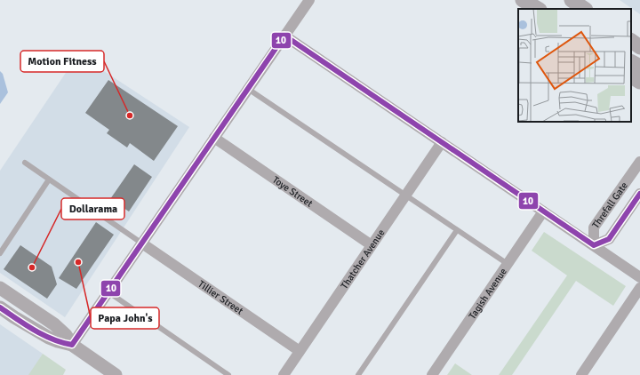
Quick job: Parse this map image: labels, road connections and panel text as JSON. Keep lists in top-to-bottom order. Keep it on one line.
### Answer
{"streets":{"street":["Toye Street","Threfall Gate","Thatcher Avenue","Tagish Avenue","Tillier Street"]},"crossings":[["Toye Street","Thatcher Avenue"],["Thatcher Avenue","Tillier Street"]],"places":["Motion Fitness","Papa John's","Dollarama"],"lines":["transit line 10"]}
